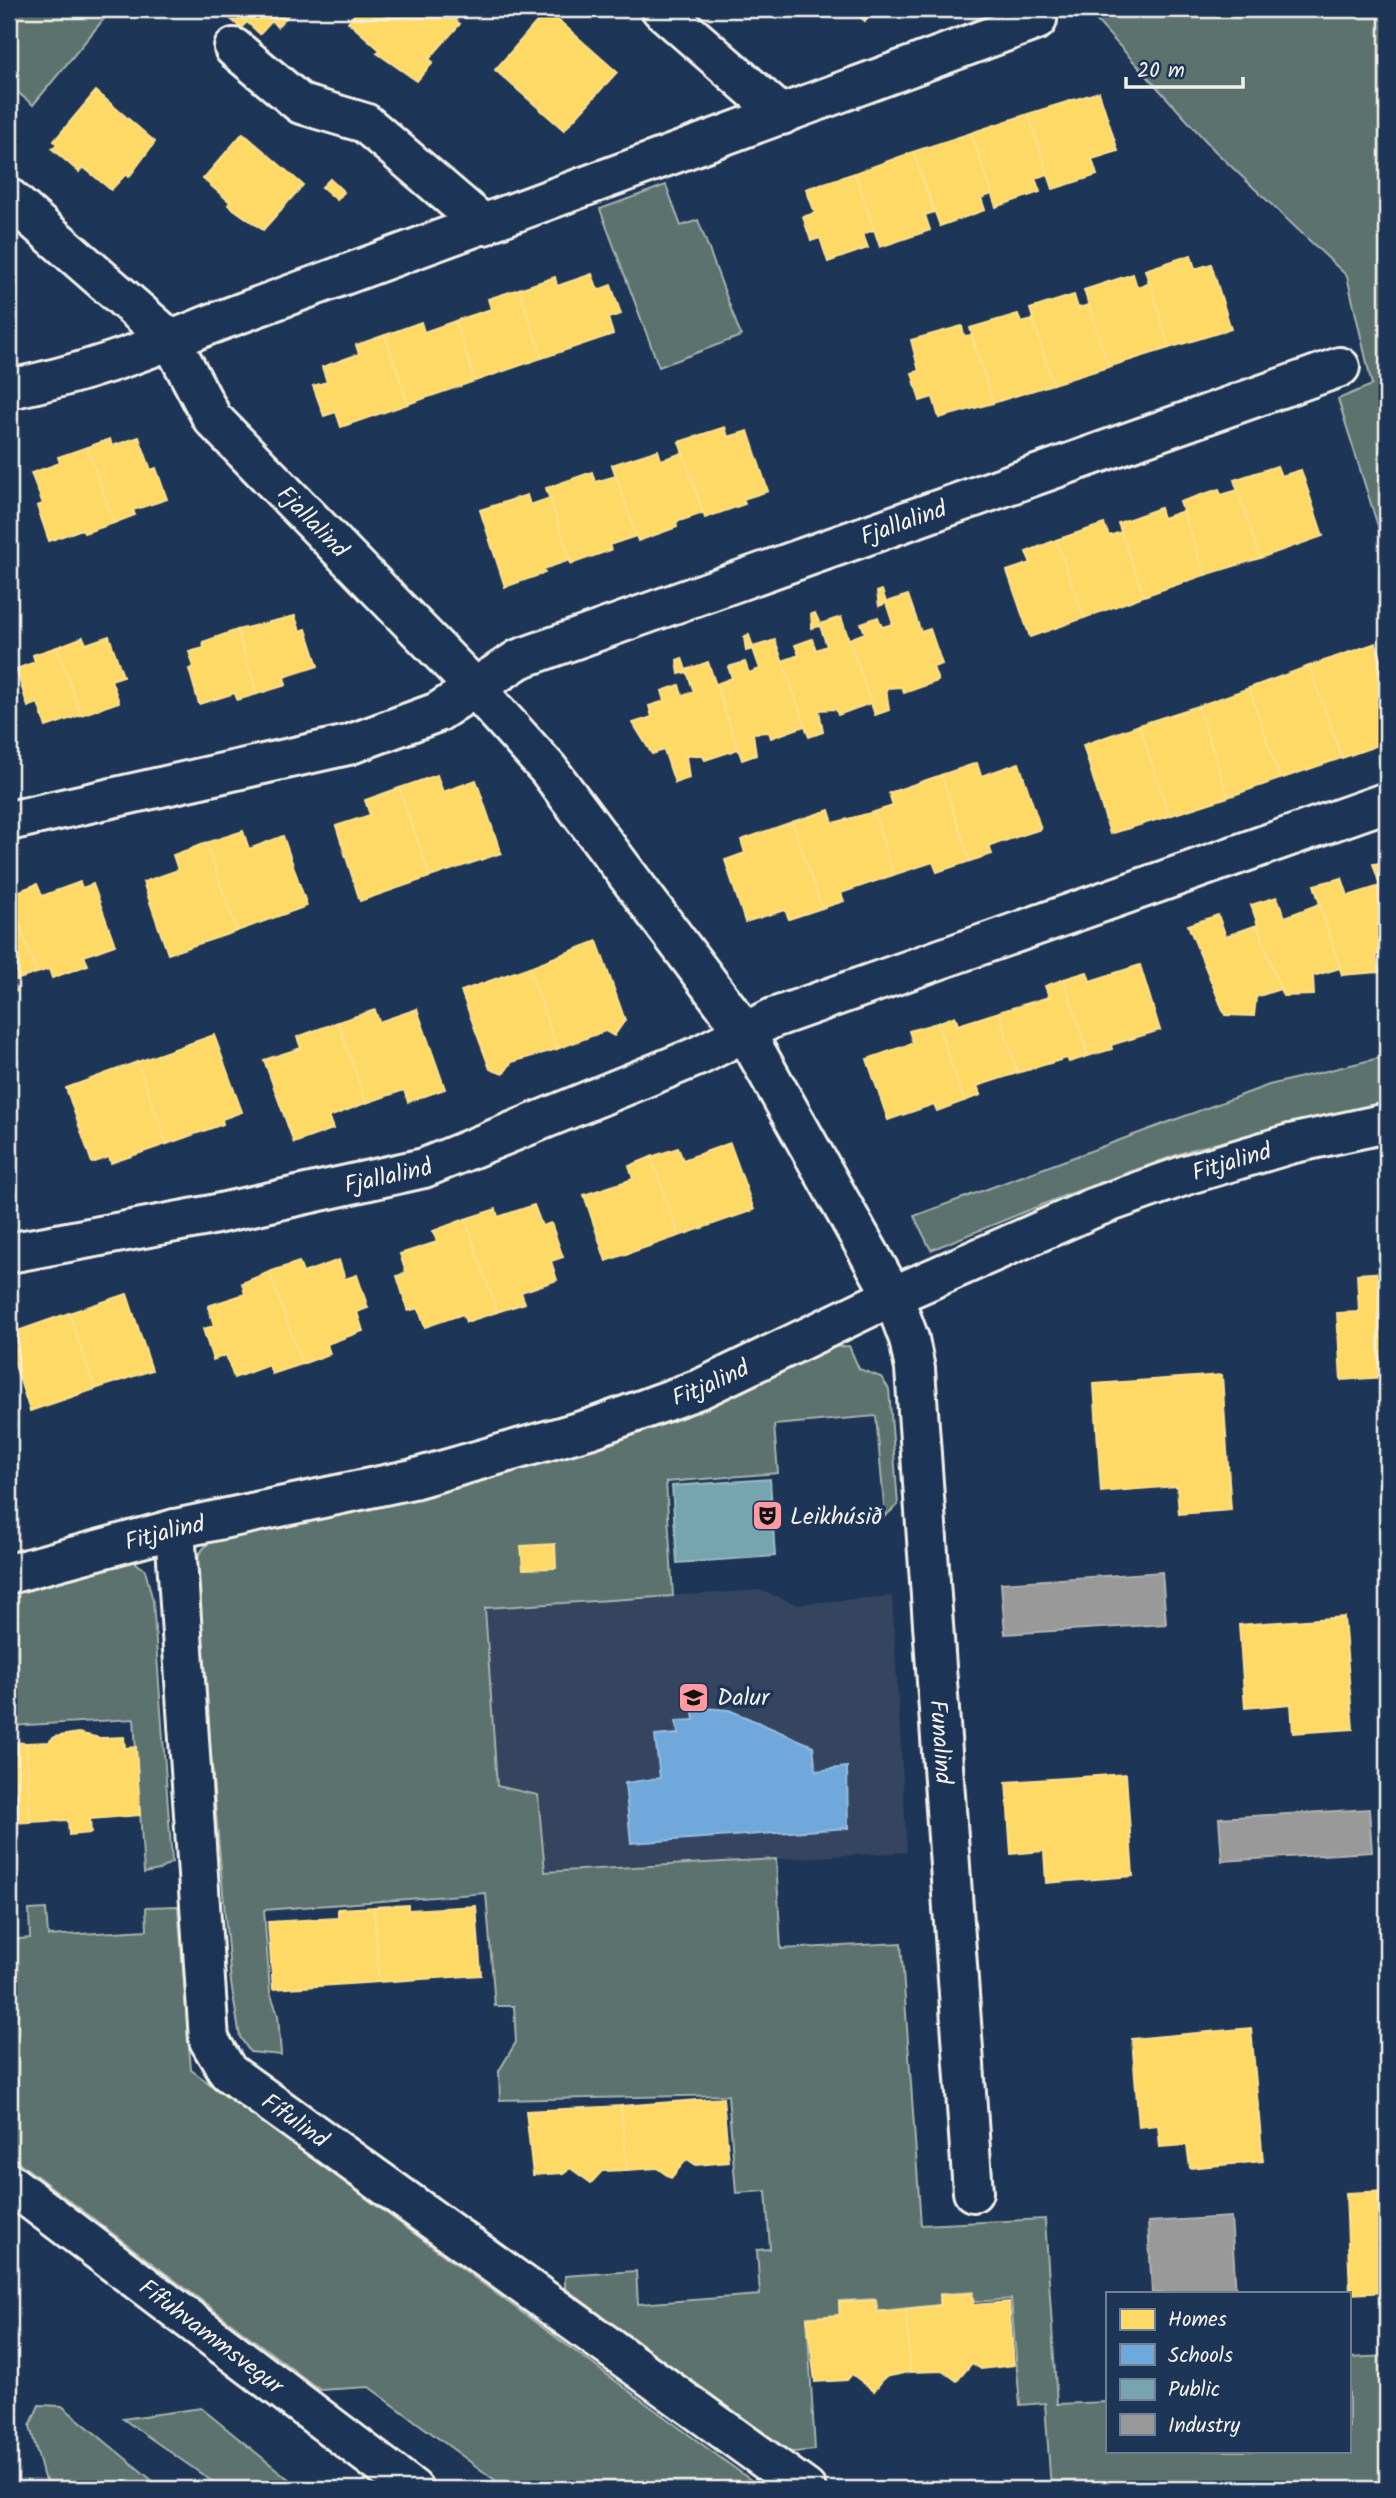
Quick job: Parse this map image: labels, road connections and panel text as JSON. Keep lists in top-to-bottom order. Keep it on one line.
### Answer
{"streets":{"street":["Fjallalind","Fitjalind","Funalind","Fífulind","Fífuhvammsvegur"]},"crossings":[["Fjallalind","Fitjalind"],["Fjallalind","Funalind"],["Fitjalind","Funalind"],["Fitjalind","Fífulind"]],"places":{"theatre":["Leikhúsið"],"school or university":["Dalur"]},"legend":["Homes","Schools","Public","Industry"],"scale_bar":"20 m"}
